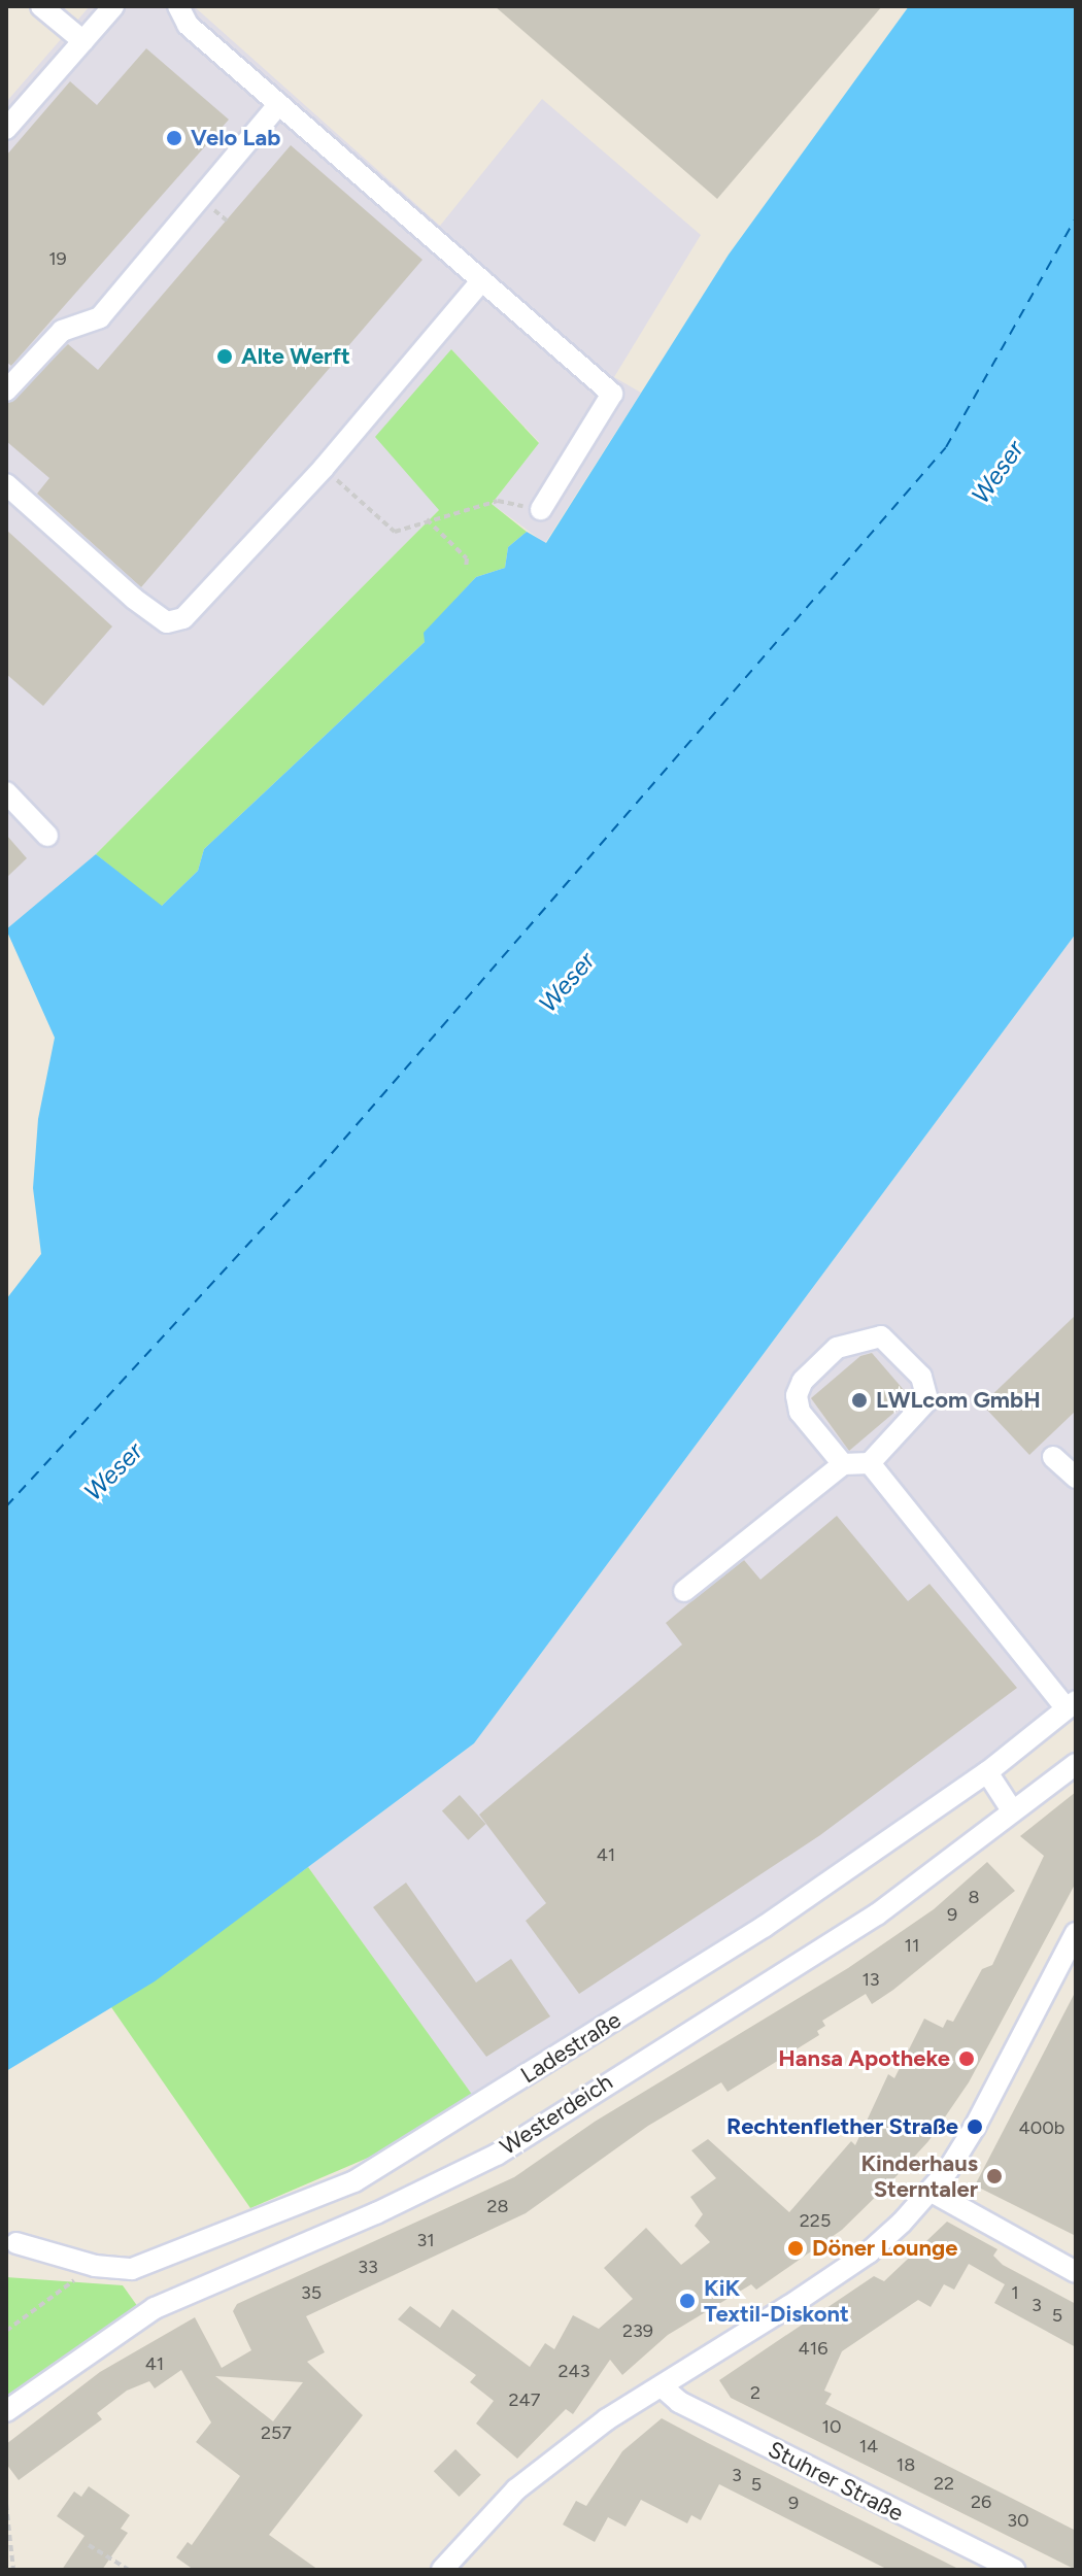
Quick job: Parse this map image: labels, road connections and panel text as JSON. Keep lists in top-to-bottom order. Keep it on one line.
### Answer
{"streets":{"street":["Ladestraße","Westerdeich","Stuhrer Straße"]},"water":["Weser"],"places":["Velo Lab","Alte Werft","LWLcom GmbH","Hansa Apotheke","Rechtenflether Straße","Kinderhaus Sterntaler","Döner Lounge","KiK Textil-Diskont"],"house_numbers":["19","41","8","9","11","13","400b","28","225","31","33","35","1","3","5","239","416","41","243","2","247","10","257","14","18","3","22","5","26","9","30"]}
